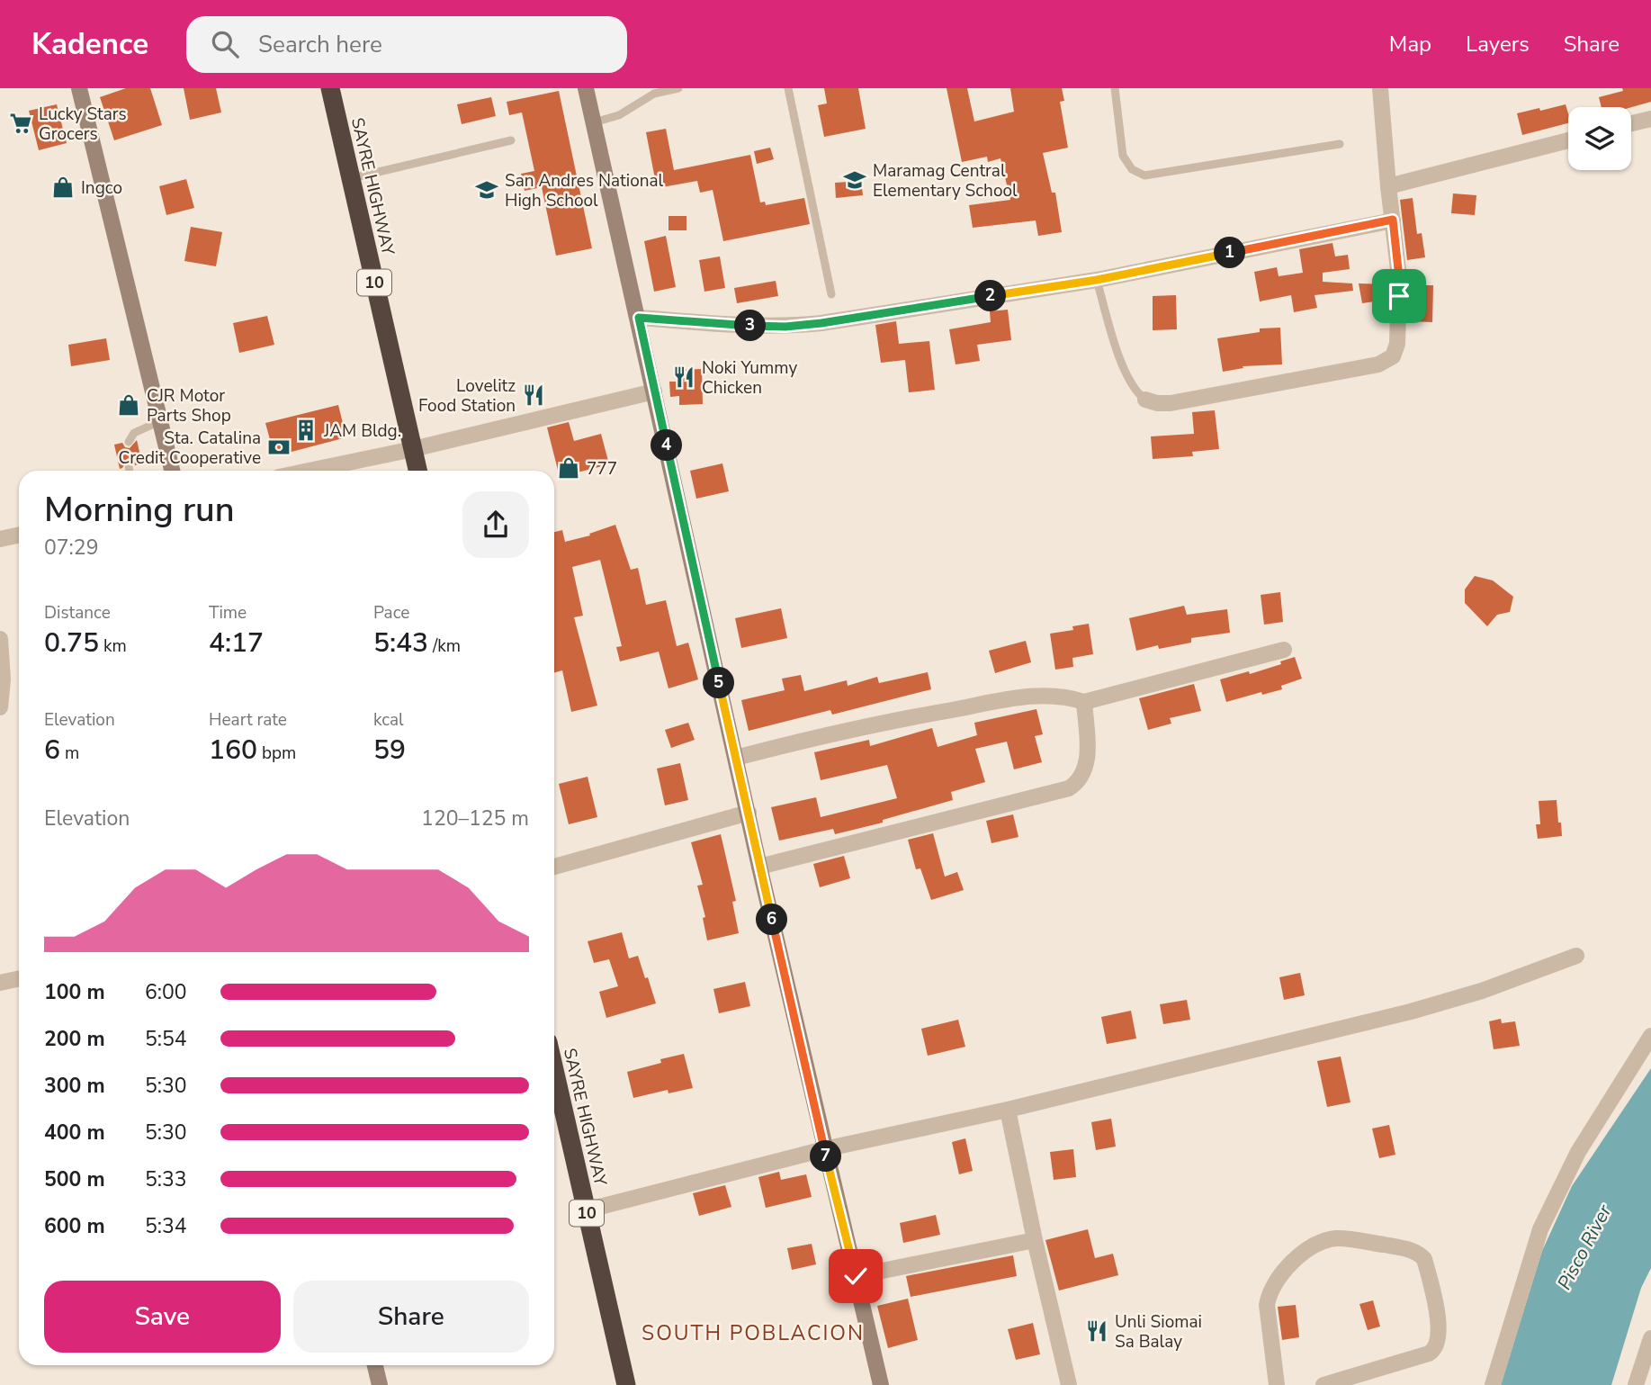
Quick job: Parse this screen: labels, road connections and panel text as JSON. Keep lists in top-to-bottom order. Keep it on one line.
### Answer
{"streets":{"highway":["SAYRE HIGHWAY","10"]},"districts":["SOUTH POBLACION"],"water":["Pisco River"],"places":{"supermarket":["Lucky Stars Grocers"],"school or university":["Maramag Central Elementary School","San Andres National High School"],"shop":["Ingco","CJR Motor Parts Shop","777"],"restaurant":["Noki Yummy Chicken","Lovelitz Food Station","Unli Siomai Sa Balay"],"building":["JAM Bldg."],"bank":["Sta. Catalina Credit Cooperative"]},"page":{"header":"Kadence","search":"Search here","nav":["Map","Layers","Share"],"pins":["1","2","3","4","5","6","7"],"heading":["Morning run","07:29"],"stats":[["Distance","0.75 km"],["Time","4:17"],["Pace","5:43 /km"],["Elevation","6 m"],["Heart rate","160 bpm"],["kcal","59"]],"chart":["Elevation","120–125 m"],"list":[{"name":"100 m","note":"6:00"},{"name":"200 m","note":"5:54"},{"name":"300 m","note":"5:30"},{"name":"400 m","note":"5:30"},{"name":"500 m","note":"5:33"},{"name":"600 m","note":"5:34"}],"buttons":["Save","Share"]}}
